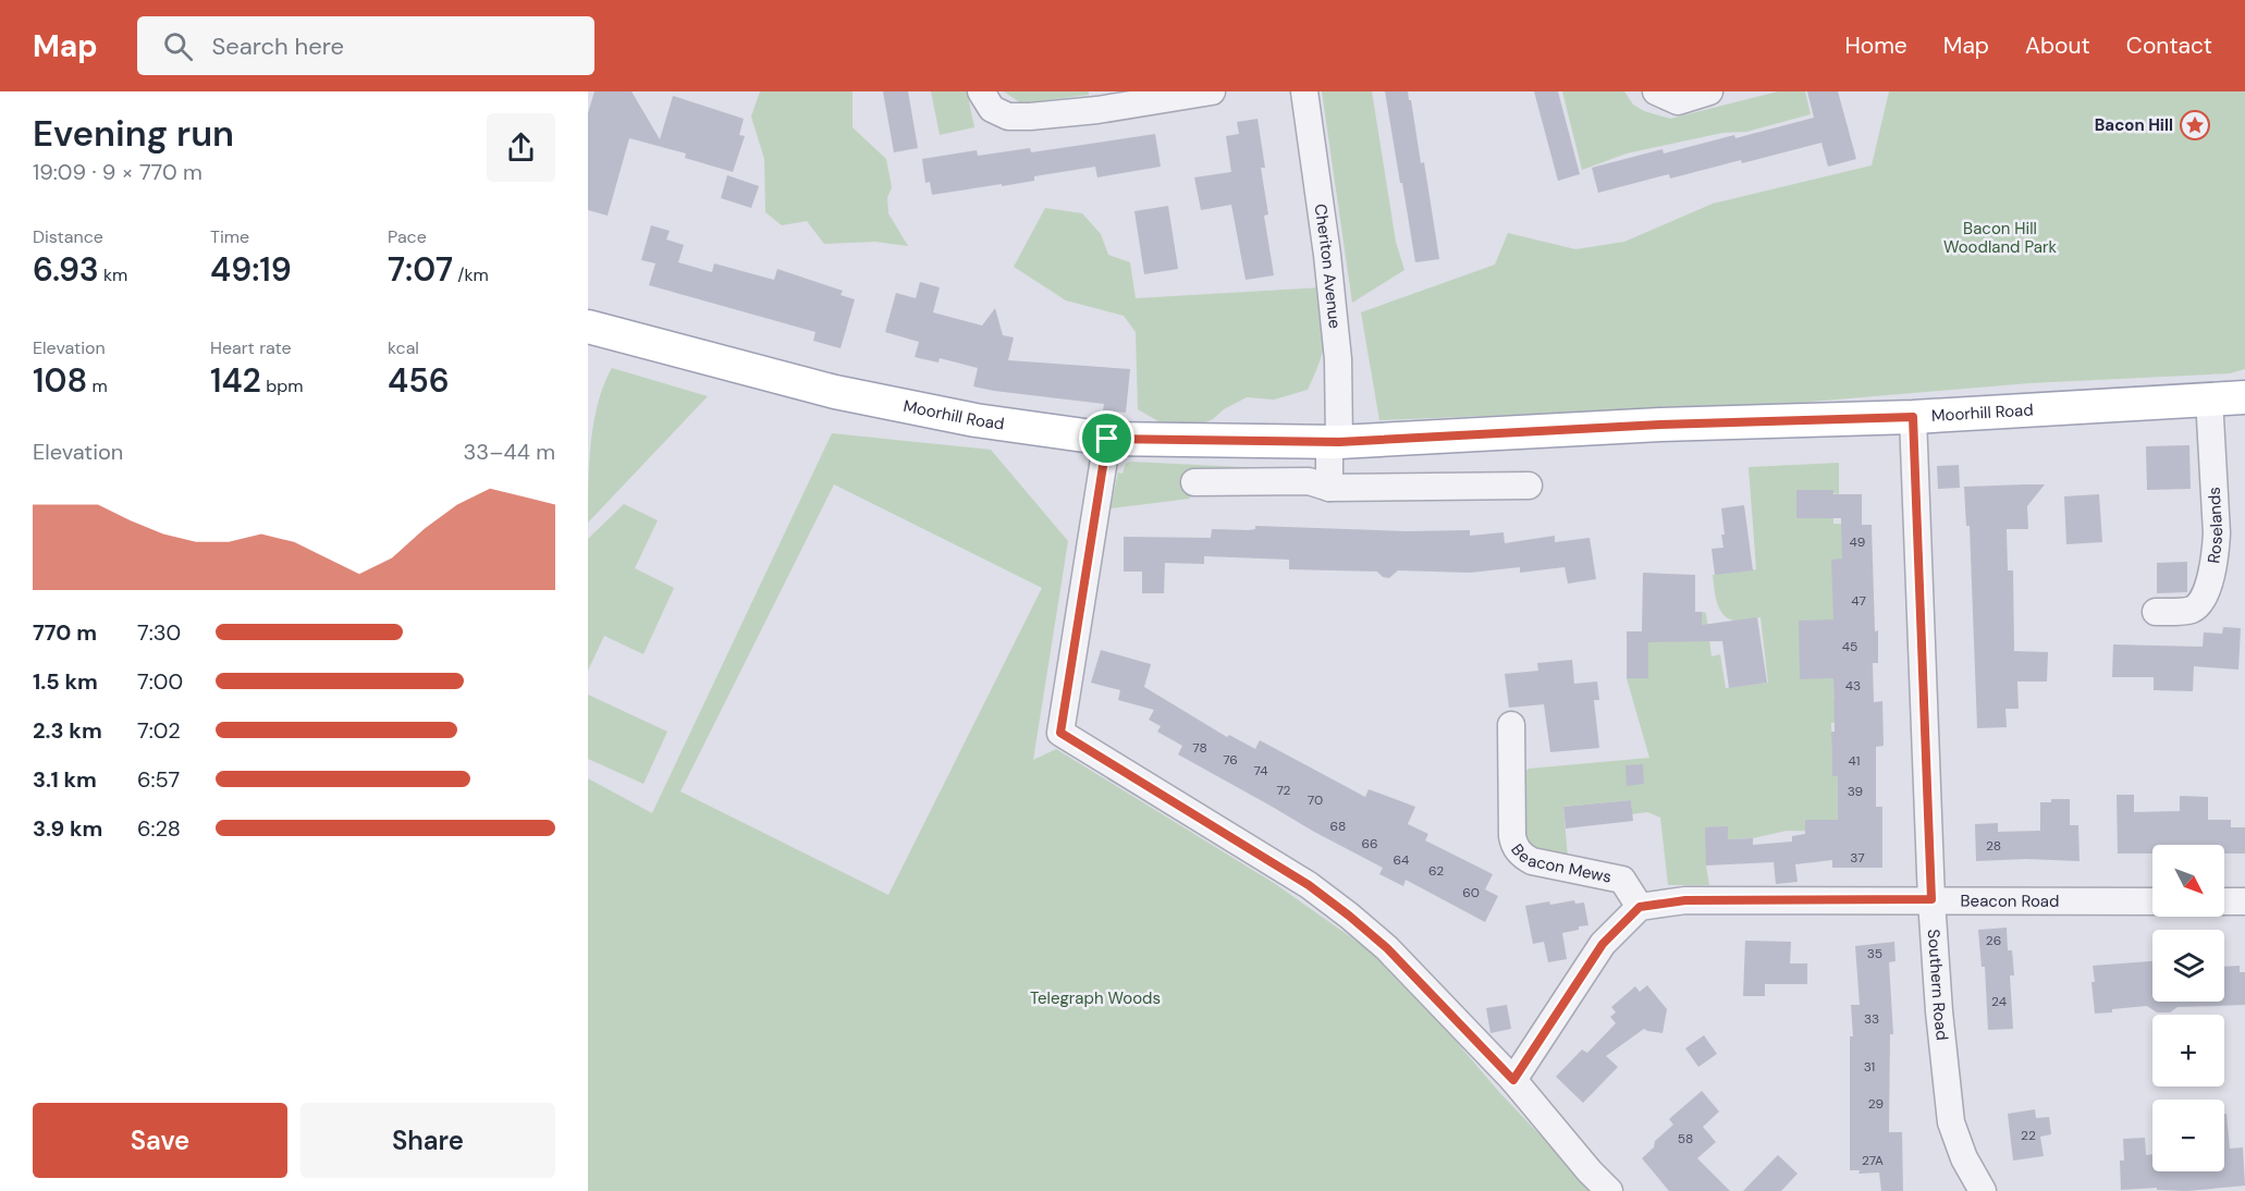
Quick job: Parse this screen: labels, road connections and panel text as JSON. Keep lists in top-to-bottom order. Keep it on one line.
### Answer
{"streets":{"main road":["Moorhill Road"],"street":["Cheriton Avenue","Roselands","Beacon Mews","Beacon Road","Southern Road"]},"crossings":[["Cheriton Avenue","Moorhill Road"],["Moorhill Road","Roselands"],["Moorhill Road","Southern Road"],["Beacon Mews","Beacon Road"],["Beacon Road","Southern Road"]],"parks":["Bacon Hill Woodland Park","Telegraph Woods"],"places":{"place":["Bacon Hill"]},"house_numbers":["49","47","45","43","78","76","41","74","72","39","70","68","66","28","37","64","62","60","26","35","24","33","31","29","22","58","27A"],"north":"bottom right","page":{"header":"Map","search":"Search here","nav":["Home","Map","About","Contact"],"heading":["Evening run","19:09 · 9 × 770 m"],"stats":[["Distance","6.93 km"],["Time","49:19"],["Pace","7:07 /km"],["Elevation","108 m"],["Heart rate","142 bpm"],["kcal","456"]],"chart":["Elevation","33–44 m"],"list":[{"name":"770 m","note":"7:30"},{"name":"1.5 km","note":"7:00"},{"name":"2.3 km","note":"7:02"},{"name":"3.1 km","note":"6:57"},{"name":"3.9 km","note":"6:28"}],"map_buttons":["+","−"],"buttons":["Save","Share"]}}
